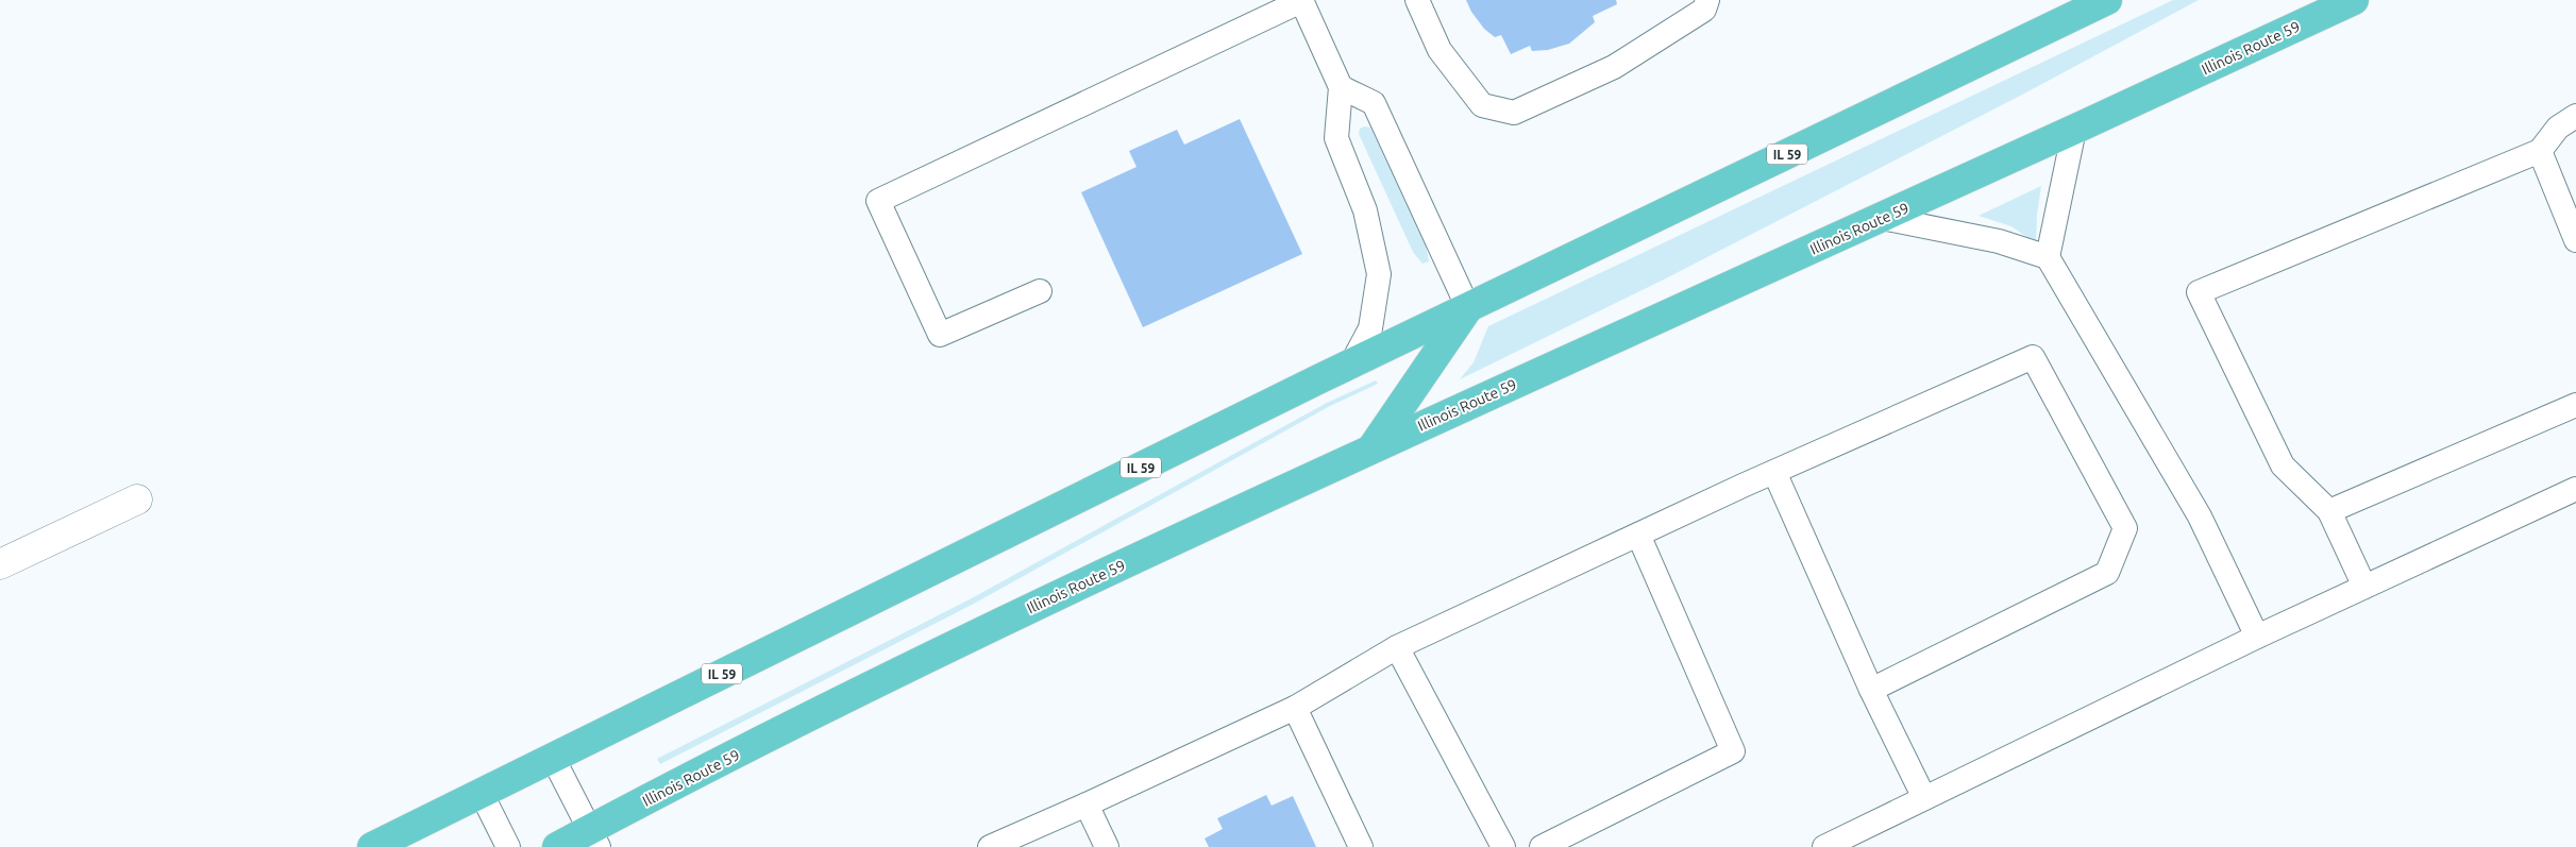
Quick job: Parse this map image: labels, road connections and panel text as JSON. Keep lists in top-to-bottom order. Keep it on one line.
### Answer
{"streets":{"main road":["Illinois Route 59","IL 59"]}}
